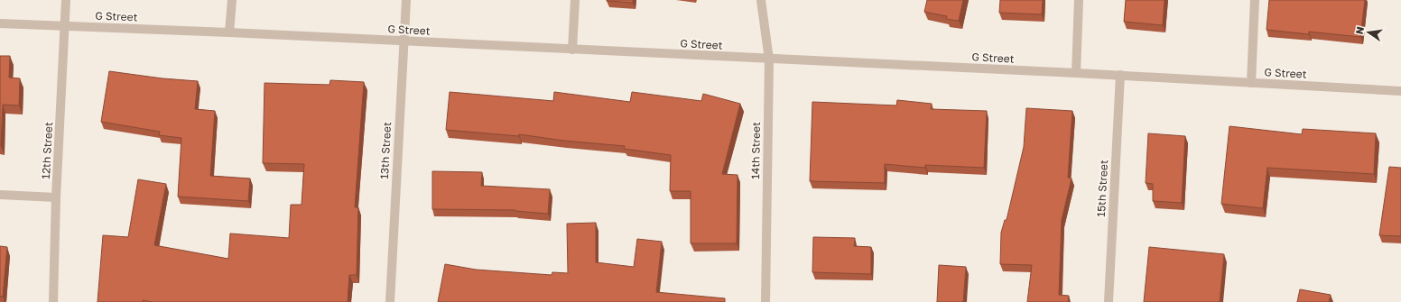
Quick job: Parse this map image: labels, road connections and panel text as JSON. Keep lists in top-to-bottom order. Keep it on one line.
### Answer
{"streets":{"street":["G Street","12th Street","13th Street","14th Street","15th Street"]},"crossings":[["G Street","12th Street"],["G Street","13th Street"],["G Street","14th Street"],["G Street","15th Street"]],"north":"left"}
